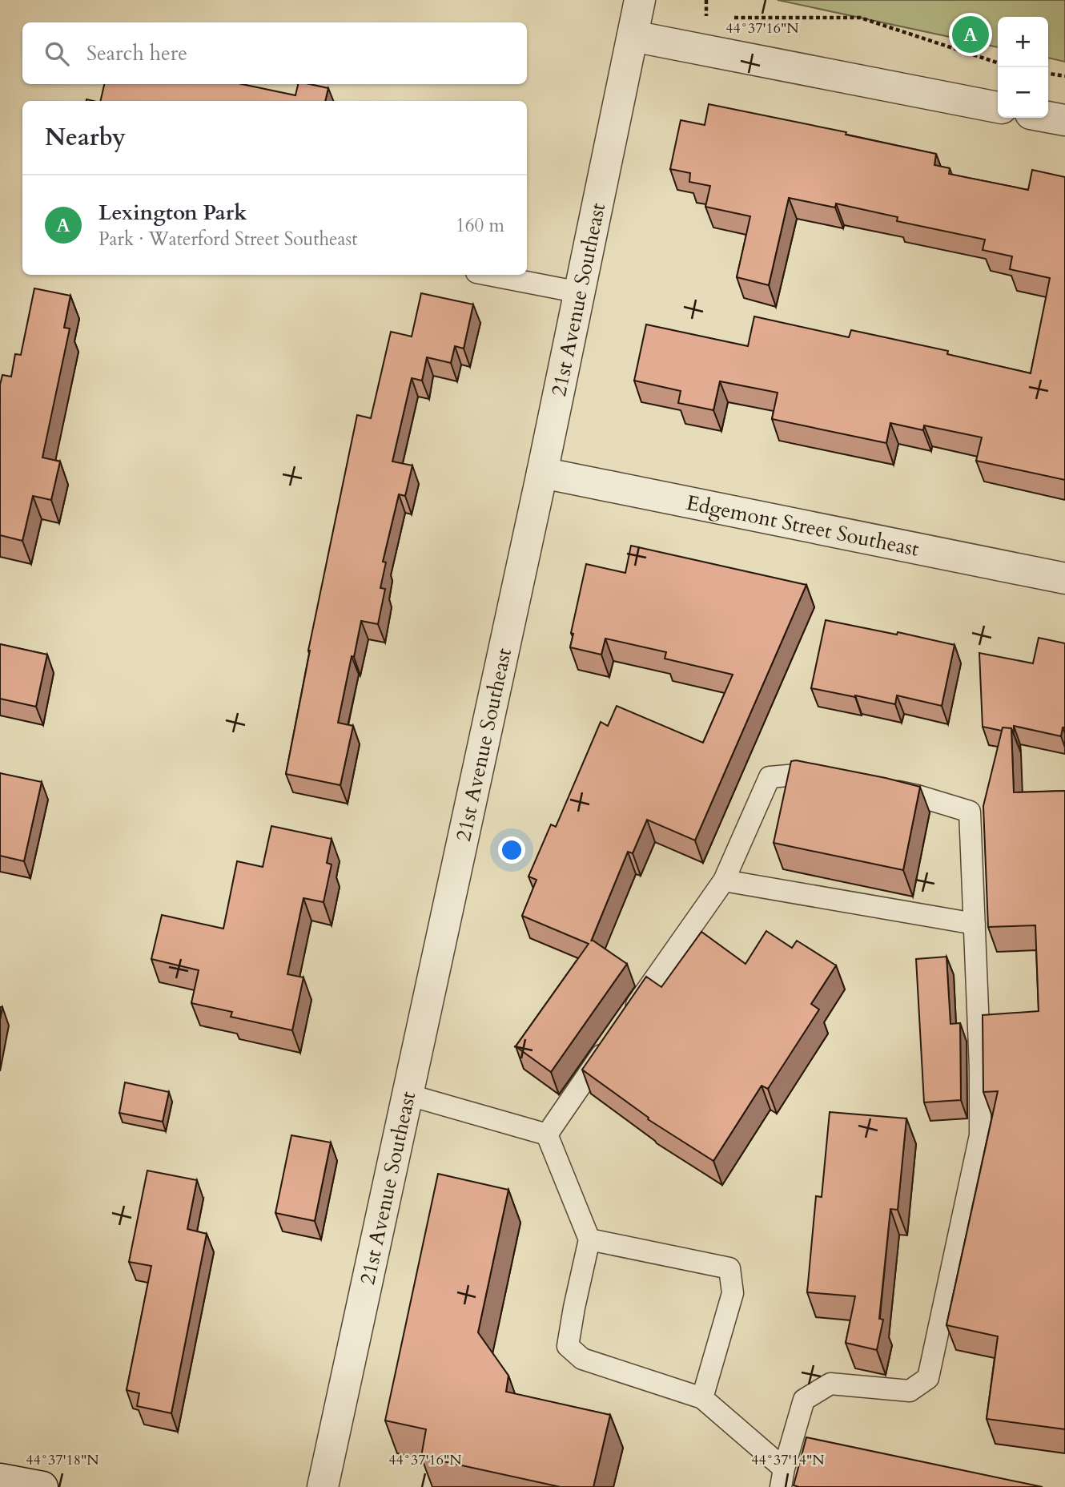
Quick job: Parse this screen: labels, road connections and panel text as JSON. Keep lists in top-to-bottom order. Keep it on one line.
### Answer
{"streets":{"street":["21st Avenue Southeast","Edgemont Street Southeast"]},"crossings":[["21st Avenue Southeast","Edgemont Street Southeast"]],"page":{"pins":"A","map_buttons":["+","−"],"search":"Search here","heading":"Nearby","list":[{"mark":"A","name":"Lexington Park","note":"Park · Waterford Street Southeast","value":"160 m"}]},"coordinates":["44°37'16\"N","44°37'18\"N","44°37'14\"N"]}
